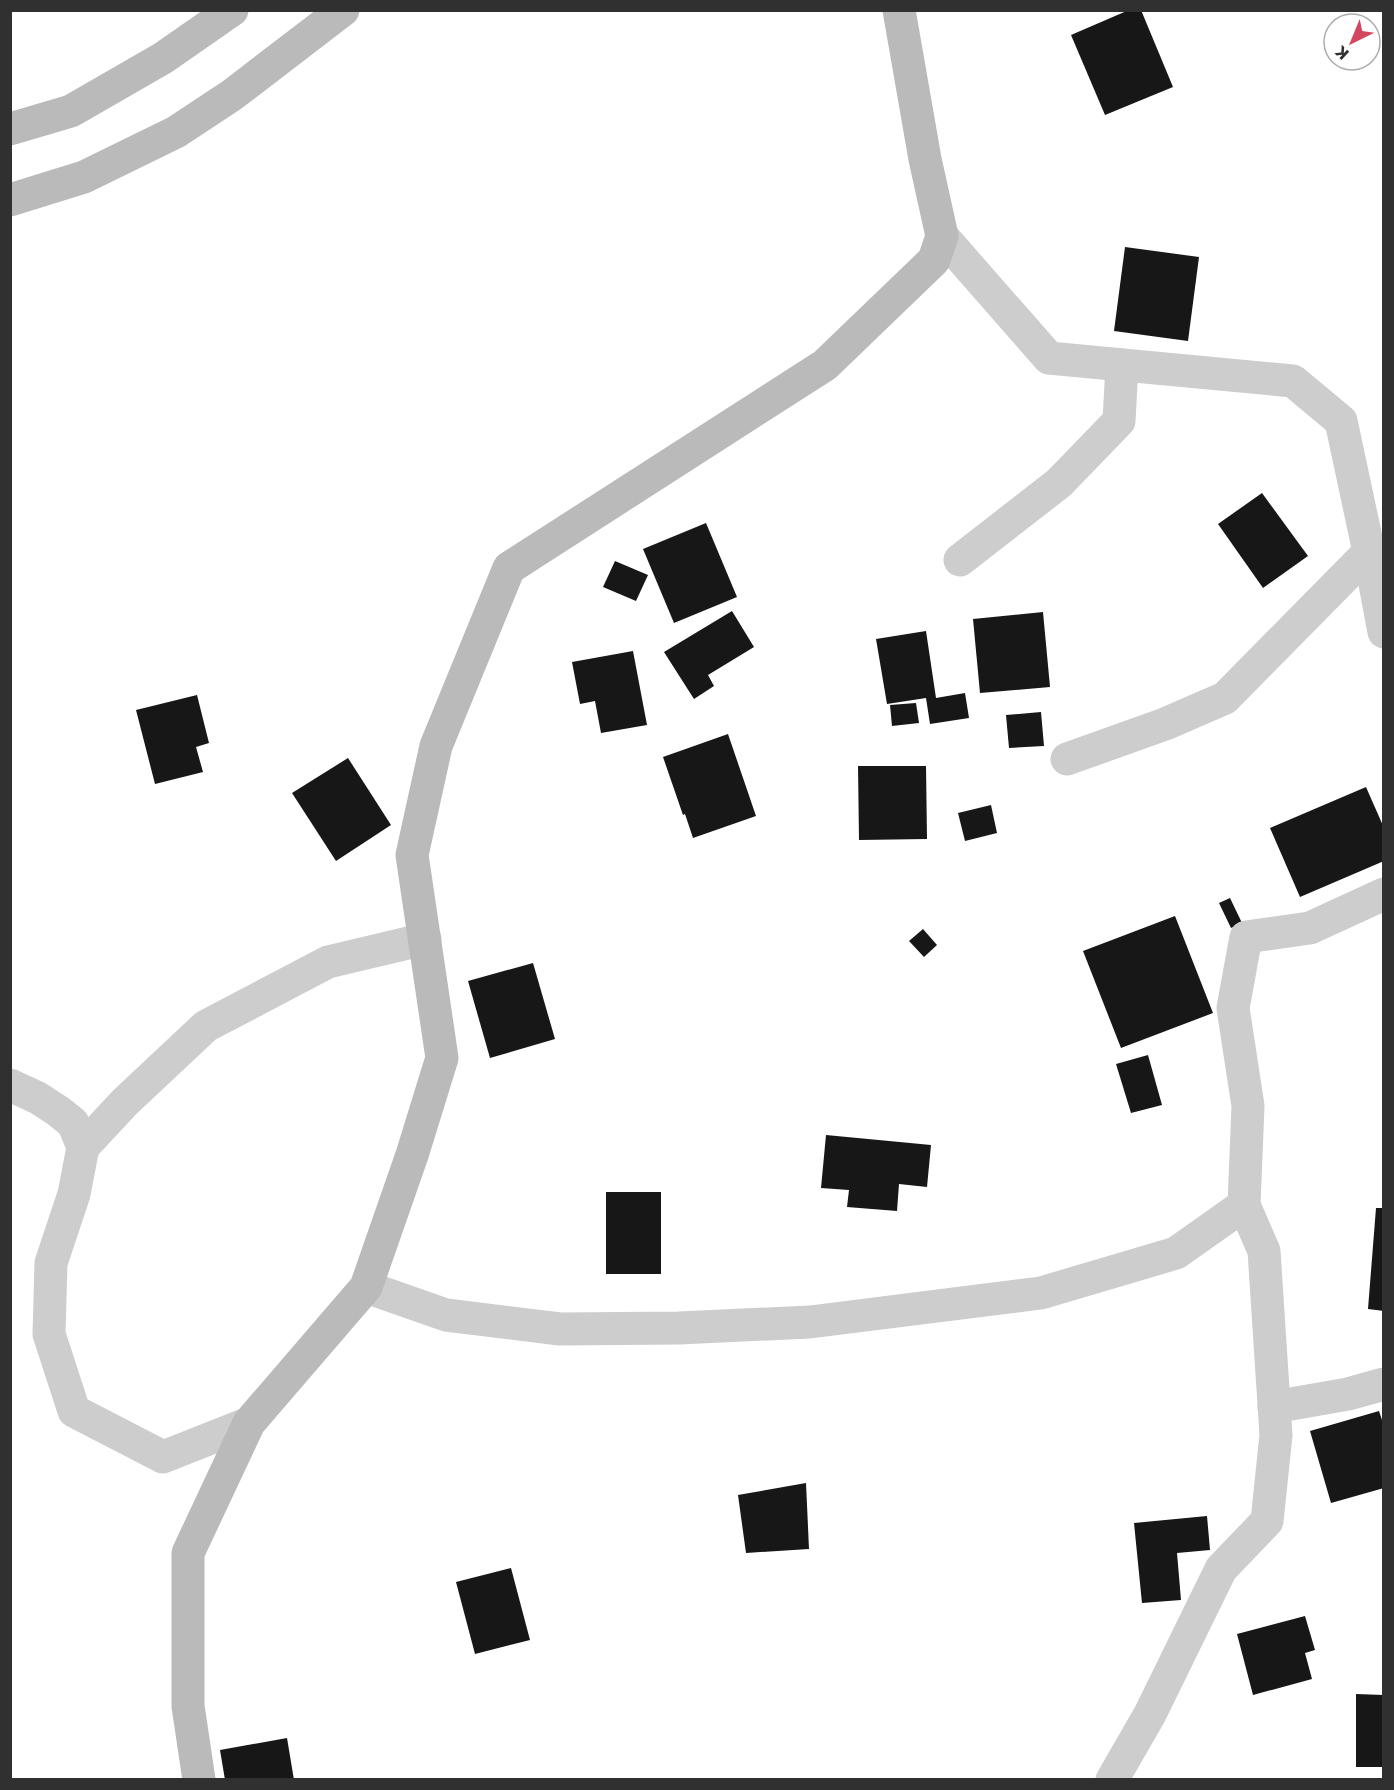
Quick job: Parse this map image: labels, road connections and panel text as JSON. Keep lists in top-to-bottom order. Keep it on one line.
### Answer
{"north":"bottom left"}
